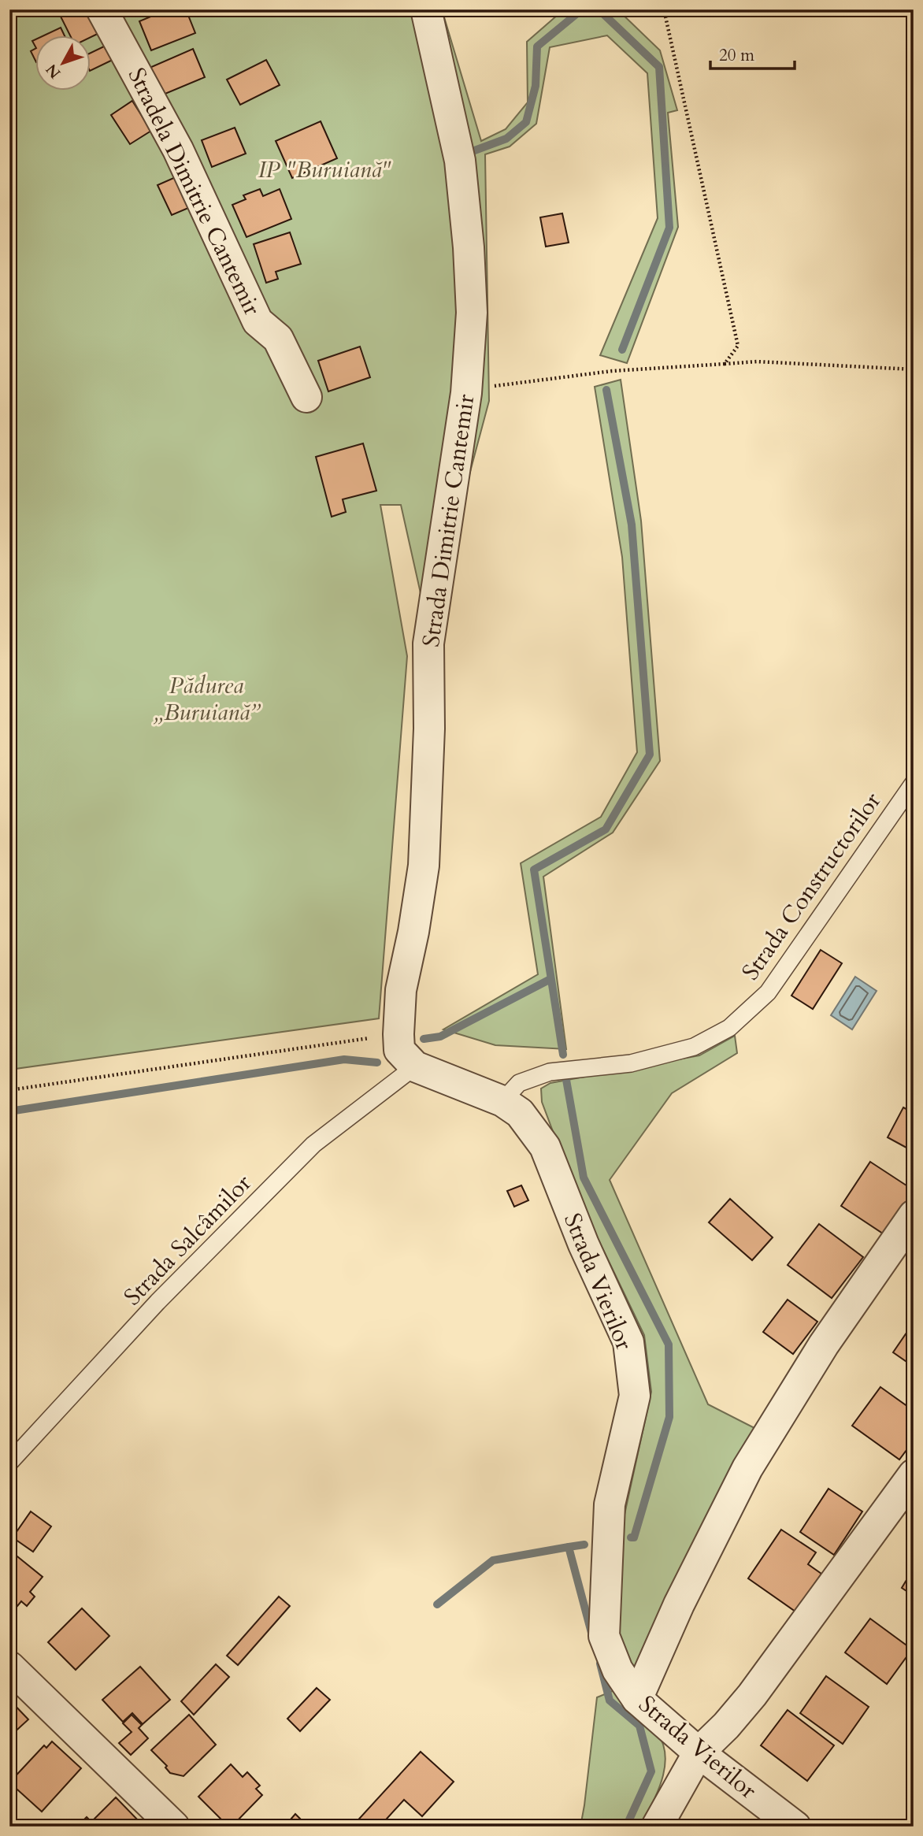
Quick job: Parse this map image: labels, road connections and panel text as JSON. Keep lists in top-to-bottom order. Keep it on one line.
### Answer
{"streets":{"street":["Stradela Dimitrie Cantemir","Strada Dimitrie Cantemir","Strada Vierilor"],"lane":["Strada Constructorilor","Strada Salcâmilor"]},"crossings":[["Strada Constructorilor","Strada Vierilor"],["Strada Salcâmilor","Strada Vierilor"]],"parks":["IP \"Buruiană\"","Pădurea „Buruiană”"],"scale_bar":"20 m","north":"bottom left"}
